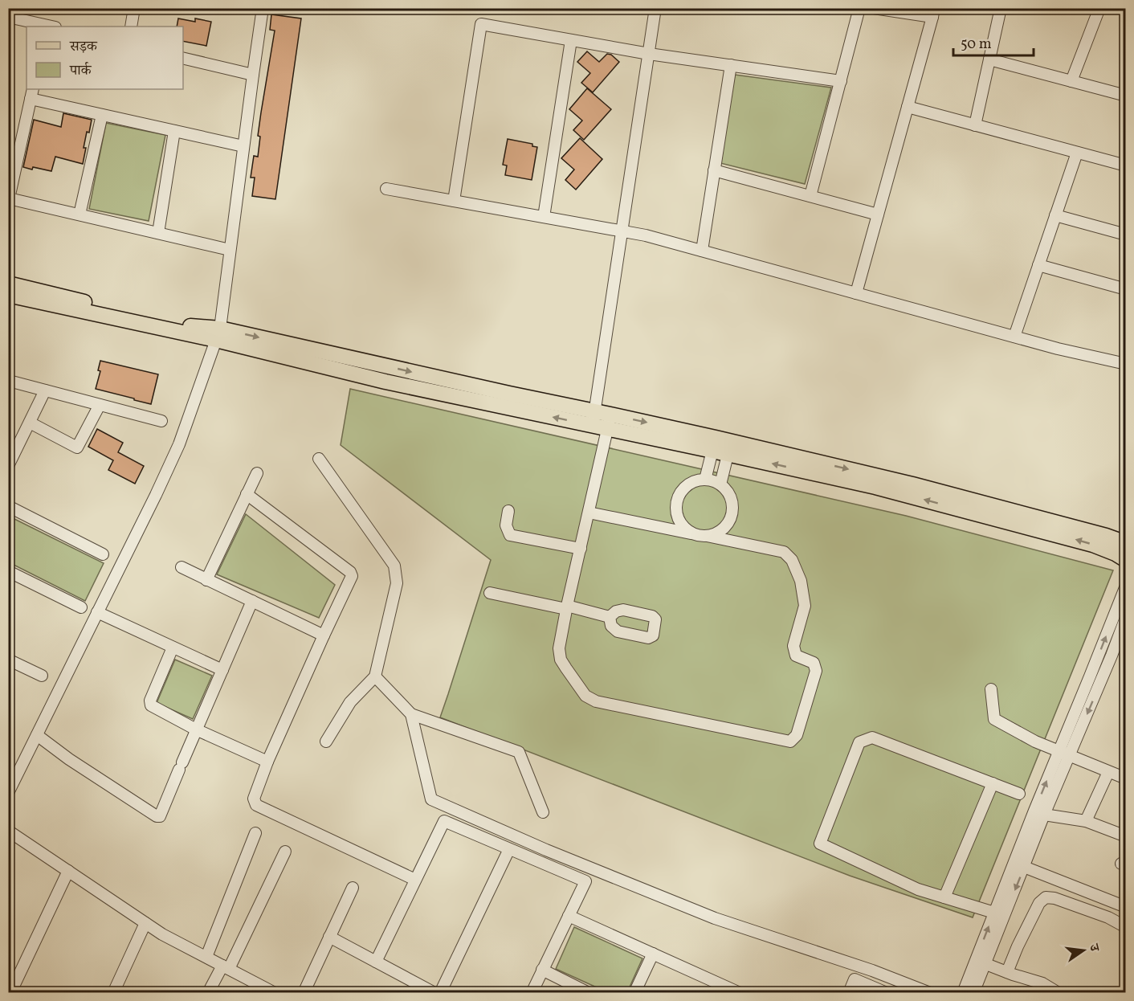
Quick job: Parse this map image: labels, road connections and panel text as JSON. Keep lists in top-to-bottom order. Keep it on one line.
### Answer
{"legend":["सड़क","पार्क"],"scale_bar":"50 m","north":"right"}
